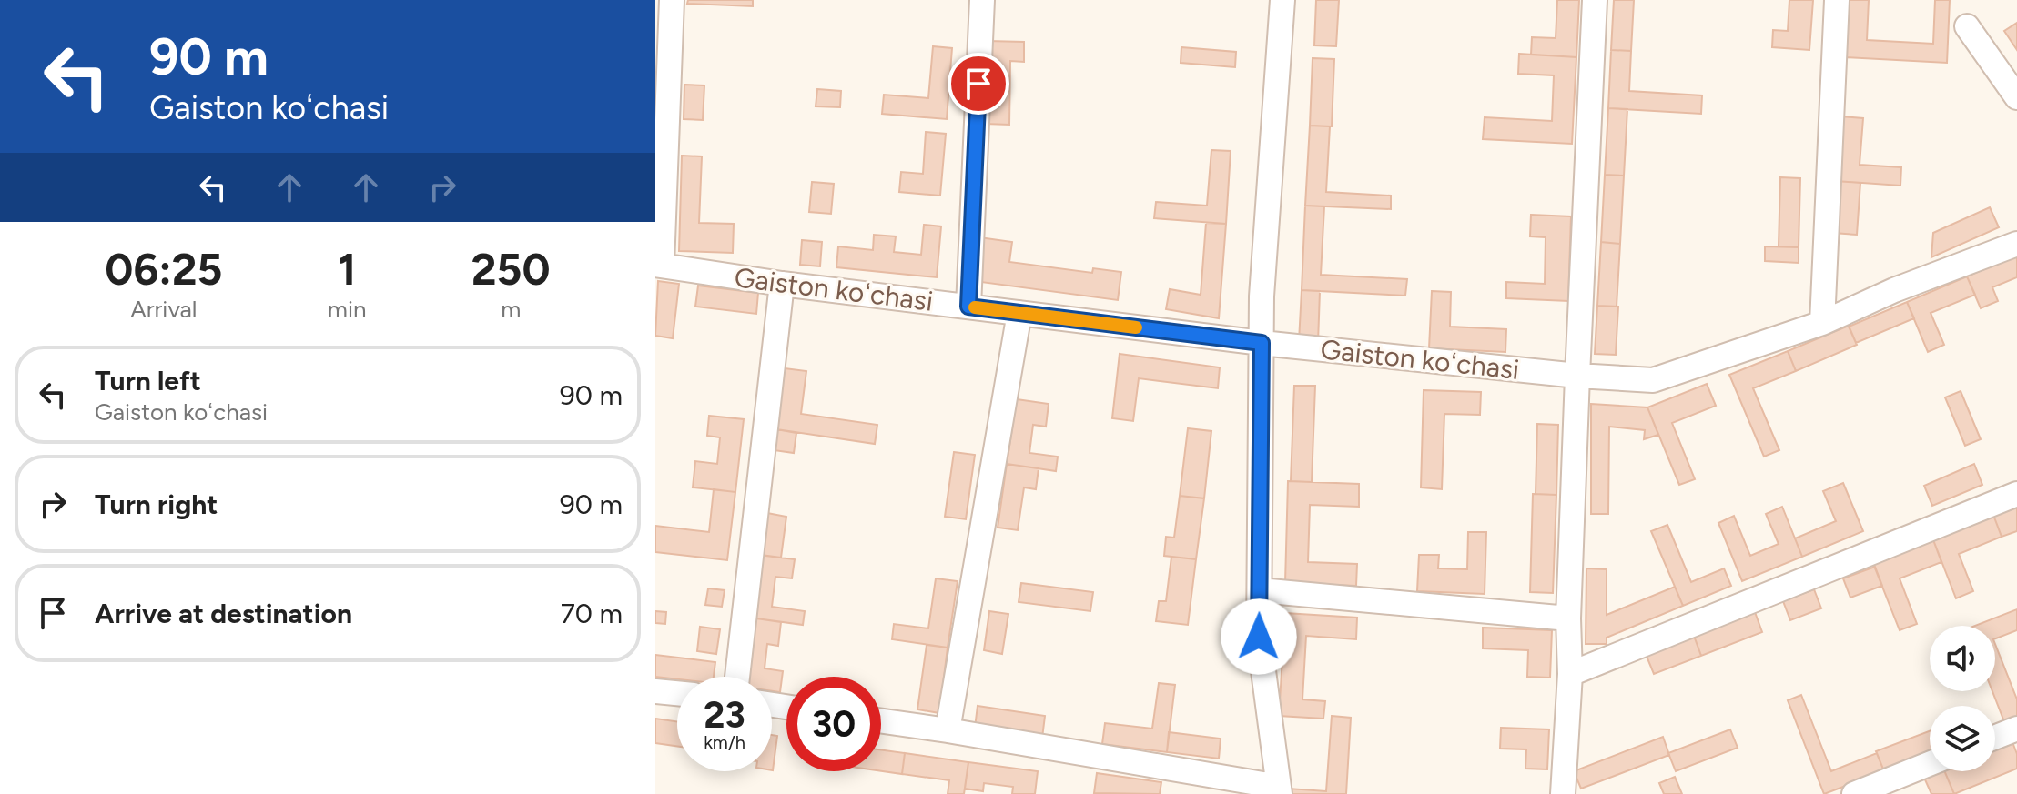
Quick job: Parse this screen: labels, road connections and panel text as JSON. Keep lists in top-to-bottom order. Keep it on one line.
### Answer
{"streets":{"street":["Gaiston koʻchasi"]},"page":{"turn":["90 m","Gaiston koʻchasi"],"eta":["06:25","Arrival","1","min","250","m"],"list":[{"name":"Turn left","note":"Gaiston koʻchasi","value":"90 m"},{"name":"Turn right","value":"90 m"},{"name":"Arrive at destination","value":"70 m"}],"speed":"23 km/h","limit":"30"}}
